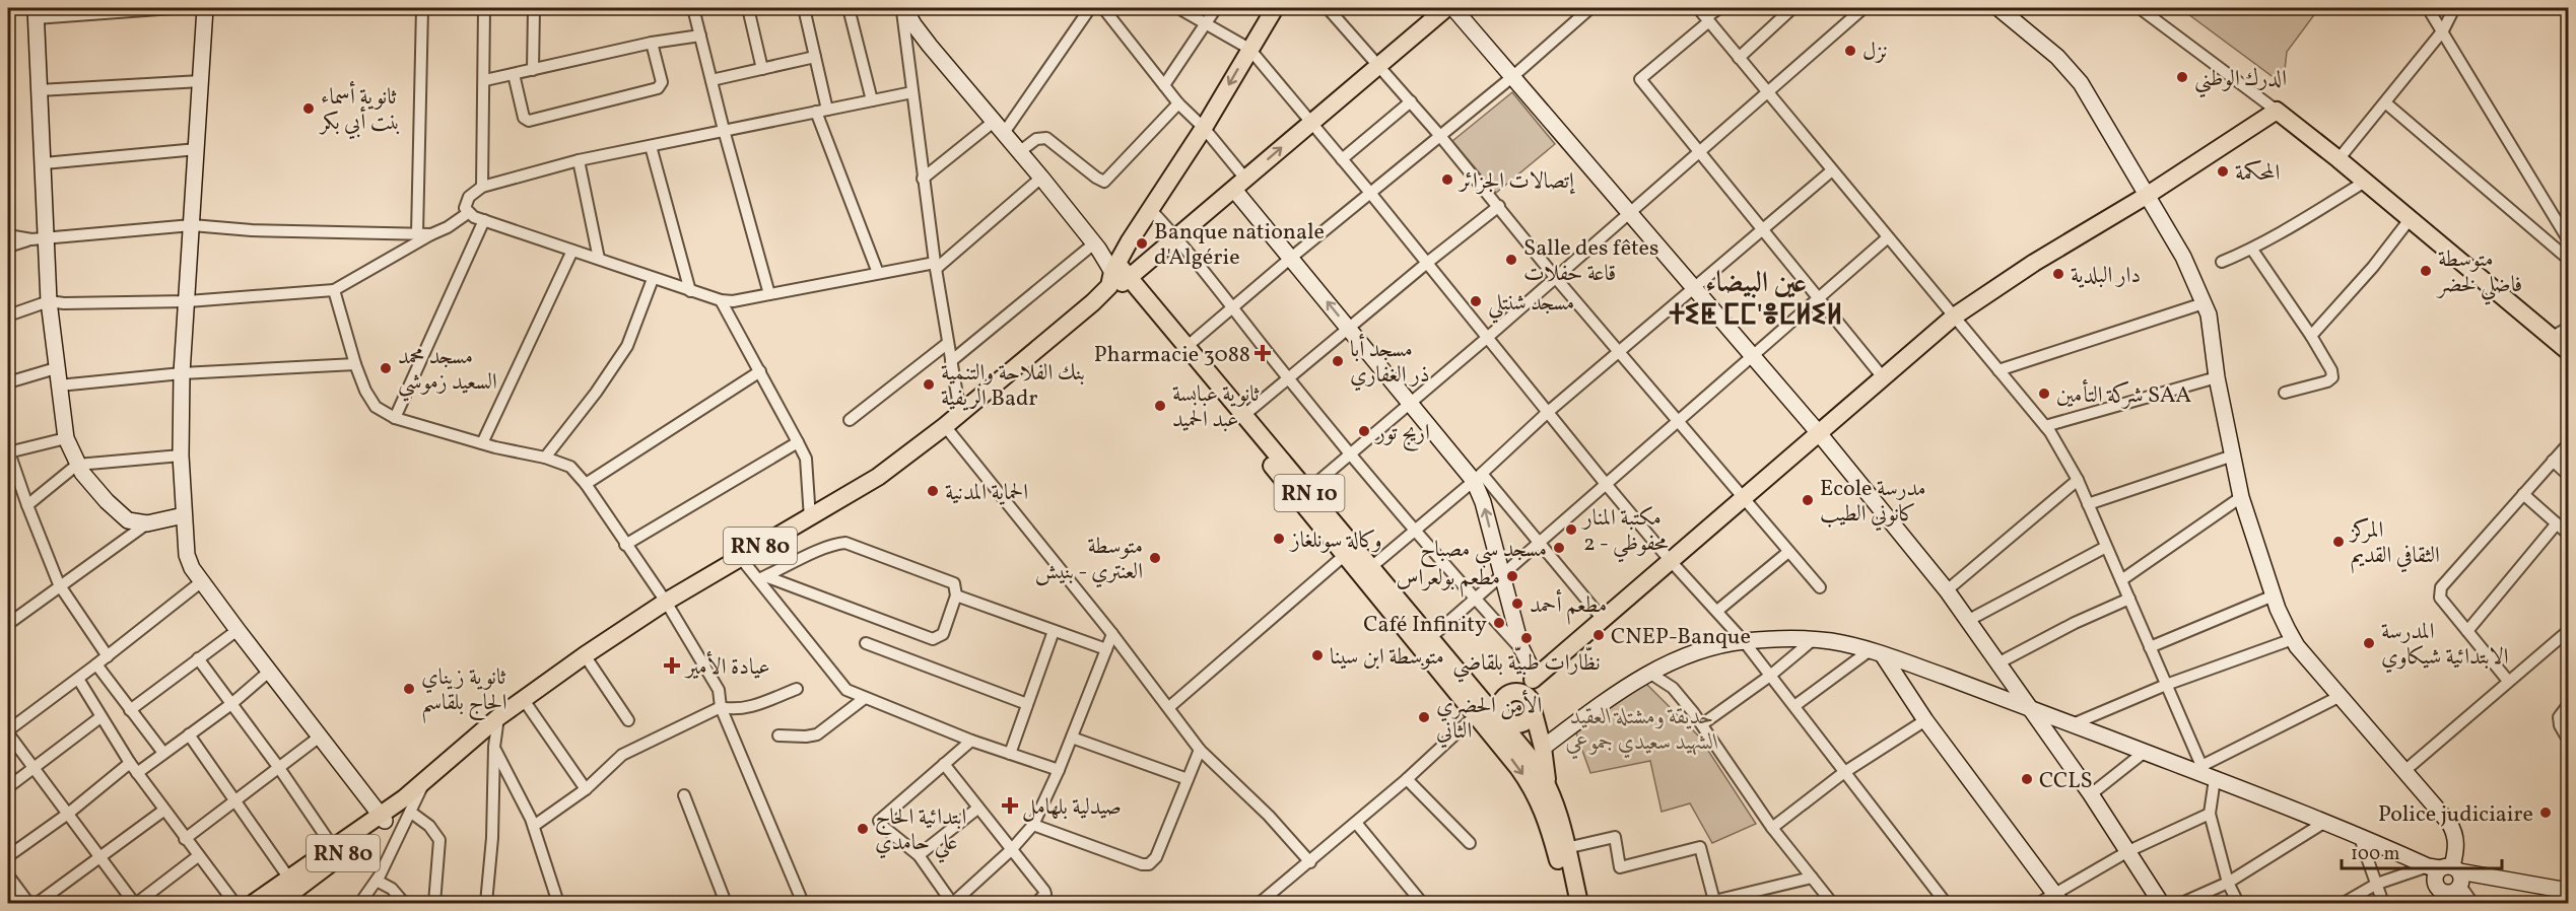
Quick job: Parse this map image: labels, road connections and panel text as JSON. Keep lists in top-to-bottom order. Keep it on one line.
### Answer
{"streets":{"main road":["RN 10","RN 80"]},"crossings":[["RN 10","RN 80"]],"districts":["عين البيضاء ⵜⵉⵟ ⵎⵎ'ⴻⵎⵍⵉⵍ"],"parks":["حديقة ومشتلة العقيد الشهيد سعيدي جموعي"],"places":{"other":["نزل","الدرك الوطني","ثانوية أسماء بنت أبي بكر","المحكمة","إتصالات الجزائر","Banque nationale d'Algérie","Salle des fêtes قاعة حفلات","متوسطة فاضلي لخضر","دار البلدية","مسجد شنتلي","مسجد أبا ذر الغفاري","مسجد محمد السعيد زموشي","بنك الفلاحة والتنمية الريفية Badr","شركة التأمين SAA","ثانوية عبابسة عبد الحميد","اريج تور","الحماية المدنية","Ecole مدرسة كانوني الطيب","مكتبة المنار 2 - محفوظي","وكالة سونلغاز","المركز الثقافي القديم","مسجد سي مصباح","متوسطة العنتري - بنيش","مطعم بولعراس","مطعم أحمد","Café Infinity","CNEP-Banque","نظّارات طبيّة بلقاضي","المدرسة الابتدائية شيكاوي","متوسطة ابن سينا","ثانوية زيناي الحاج بلقاسم","الأمن الحضري الثاني","CCLS","Police judiciaire","ابتدائية الحاج علي حامدي"],"health":["Pharmacie 3088","عيادة الأمير","صيدلية بلهامل"]},"scale_bar":"100 m"}
